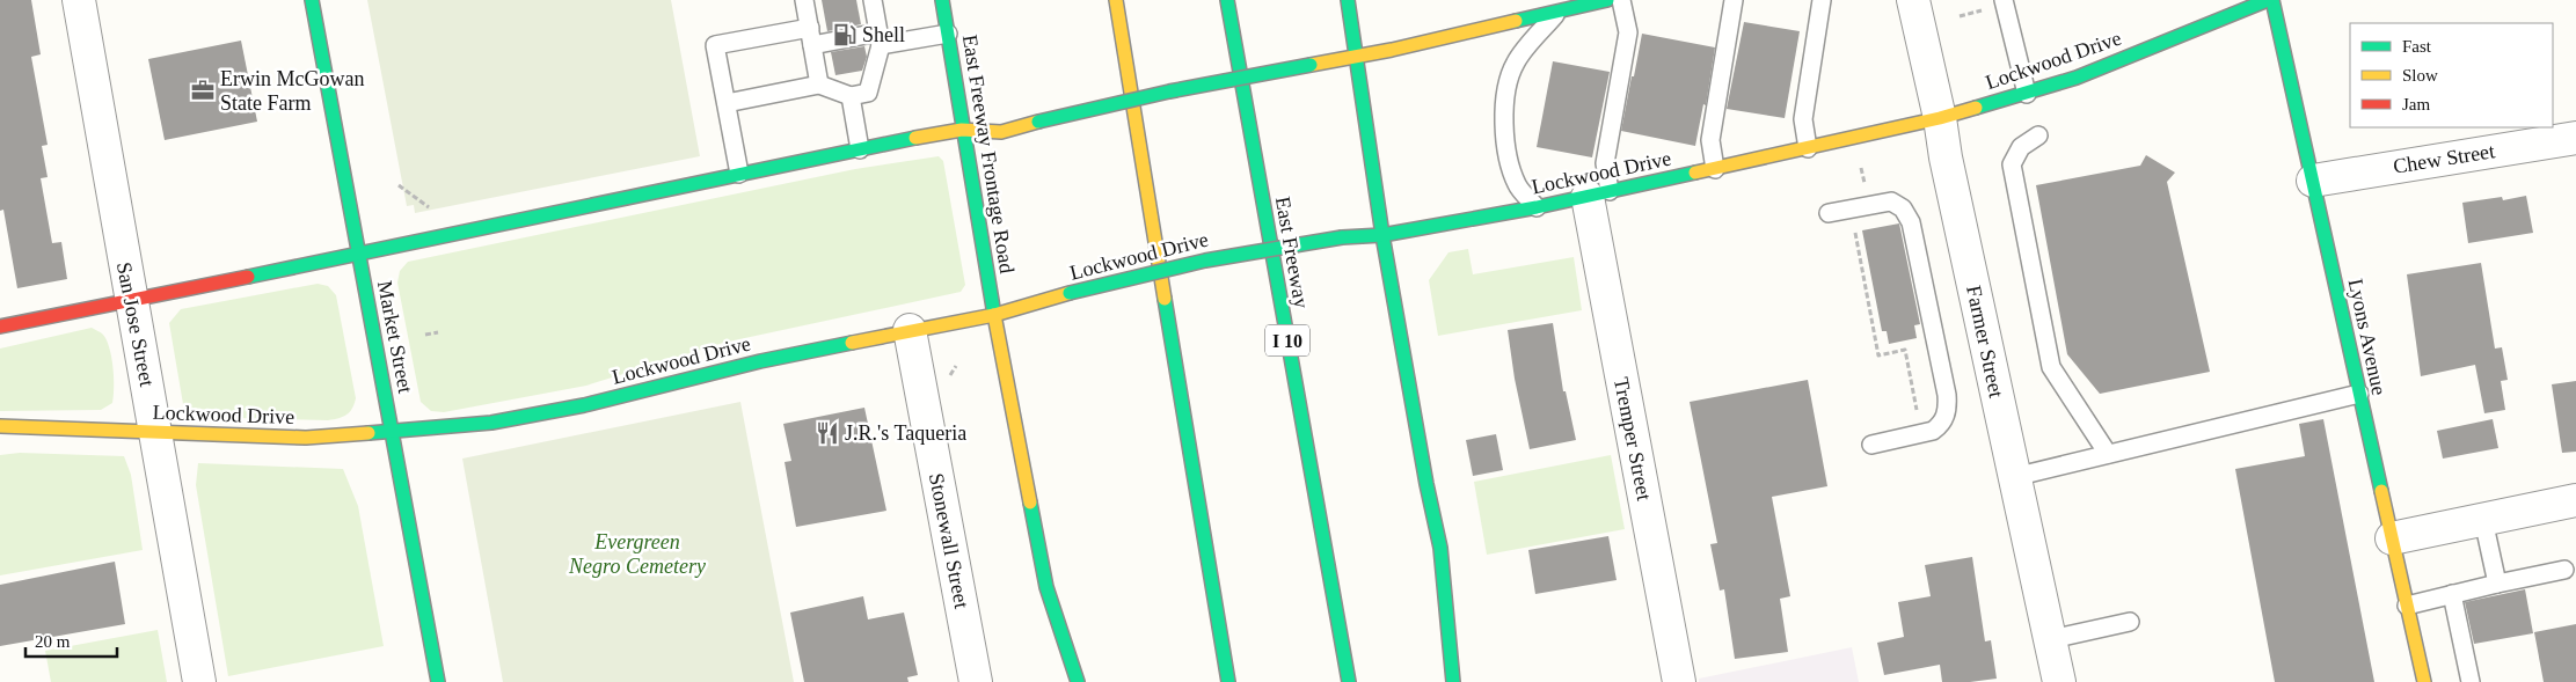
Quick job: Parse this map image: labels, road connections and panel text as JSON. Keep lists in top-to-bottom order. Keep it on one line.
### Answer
{"streets":{"main road":["Lockwood Drive","East Freeway Frontage Road","East Freeway","Market Street","Lyons Avenue","I 10"],"street":["Chew Street","San Jose Street","Farmer Street","Tremper Street","Stonewall Street"]},"crossings":[["Lockwood Drive","East Freeway Frontage Road"],["Lockwood Drive","San Jose Street"],["Lockwood Drive","Market Street"],["Lockwood Drive","Farmer Street"],["Lockwood Drive","Tremper Street"],["Lockwood Drive","Stonewall Street"],["Chew Street","Lyons Avenue"]],"parks":["Evergreen Negro Cemetery"],"places":{"fuel station":["Shell"],"office":["Erwin McGowan State Farm"],"restaurant":["J.R.'s Taqueria"]},"legend":["Fast","Slow","Jam"],"scale_bar":"20 m"}
